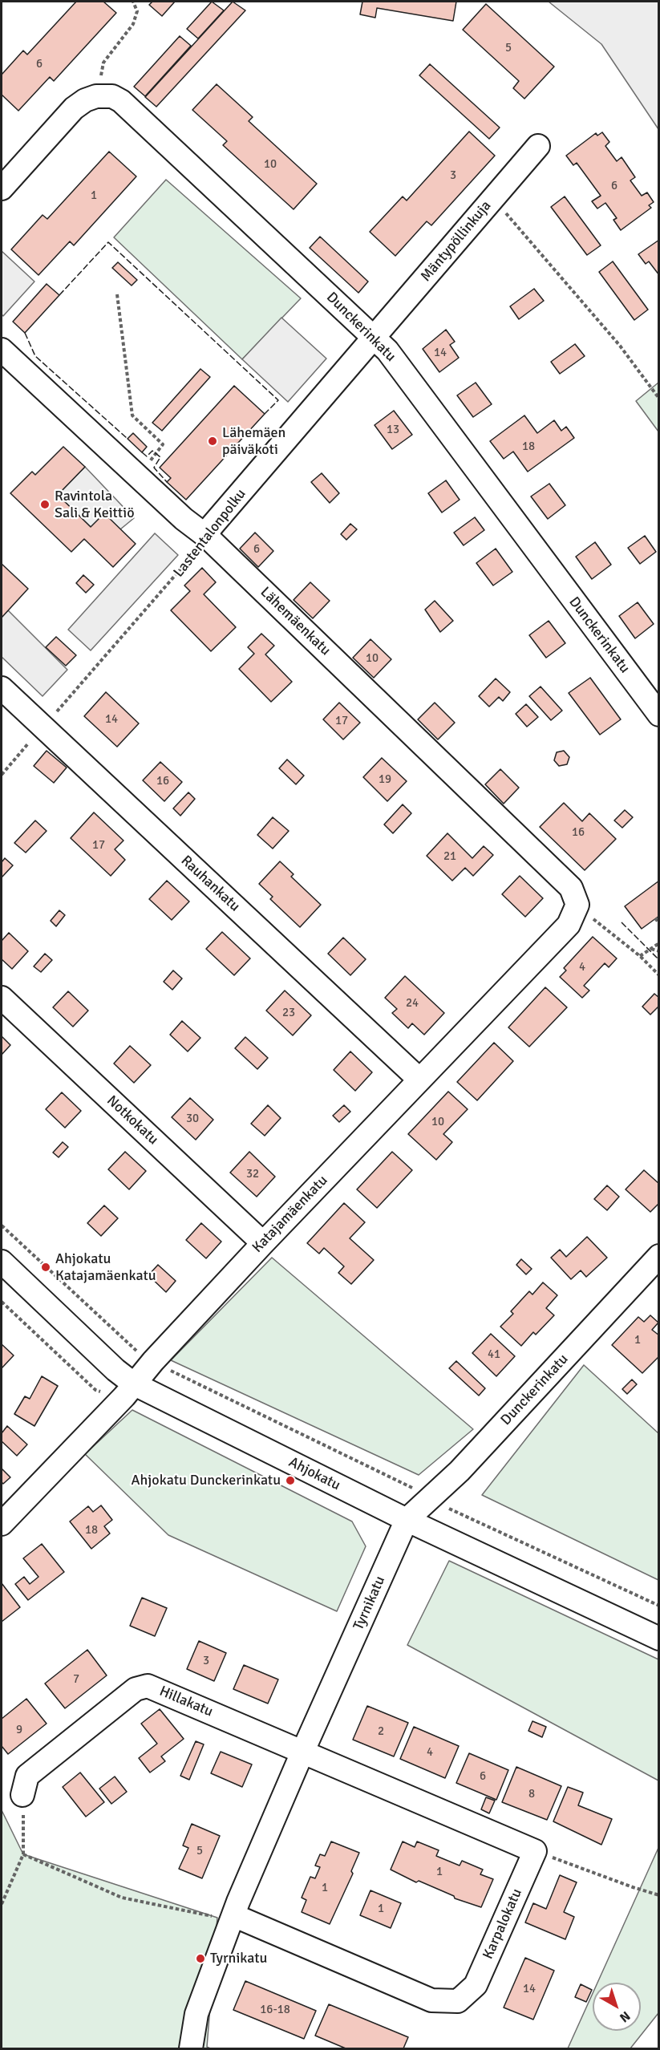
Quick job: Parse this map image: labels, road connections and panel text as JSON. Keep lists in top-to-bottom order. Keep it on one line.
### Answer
{"streets":{"street":["Mäntypöllinkuja","Dunckerinkatu","Lastentalonpolku","Lähemäenkatu","Rauhankatu","Notkokatu","Katajamäenkatu","Ahjokatu","Tyrnikatu","Hillakatu","Karpalokatu"]},"crossings":[["Mäntypöllinkuja","Dunckerinkatu"],["Mäntypöllinkuja","Lastentalonpolku"],["Dunckerinkatu","Lastentalonpolku"],["Dunckerinkatu","Ahjokatu"],["Dunckerinkatu","Tyrnikatu"],["Lastentalonpolku","Lähemäenkatu"],["Lastentalonpolku","Rauhankatu"],["Lähemäenkatu","Katajamäenkatu"],["Rauhankatu","Katajamäenkatu"],["Notkokatu","Katajamäenkatu"],["Katajamäenkatu","Ahjokatu"],["Ahjokatu","Tyrnikatu"],["Tyrnikatu","Hillakatu"],["Tyrnikatu","Karpalokatu"]],"places":["Lähemäen päiväkoti","Ravintola Sali & Keittiö","Ahjokatu Katajamäenkatu","Ahjokatu Dunckerinkatu","Tyrnikatu"],"house_numbers":["5","6","10","3","6","1","14","13","18","6","10","14","17","19","16","16","17","21","4","24","23","30","10","32","1","41","18","3","7","9","2","4","6","8","5","1","1","1","14","16-18"],"north":"bottom right"}
